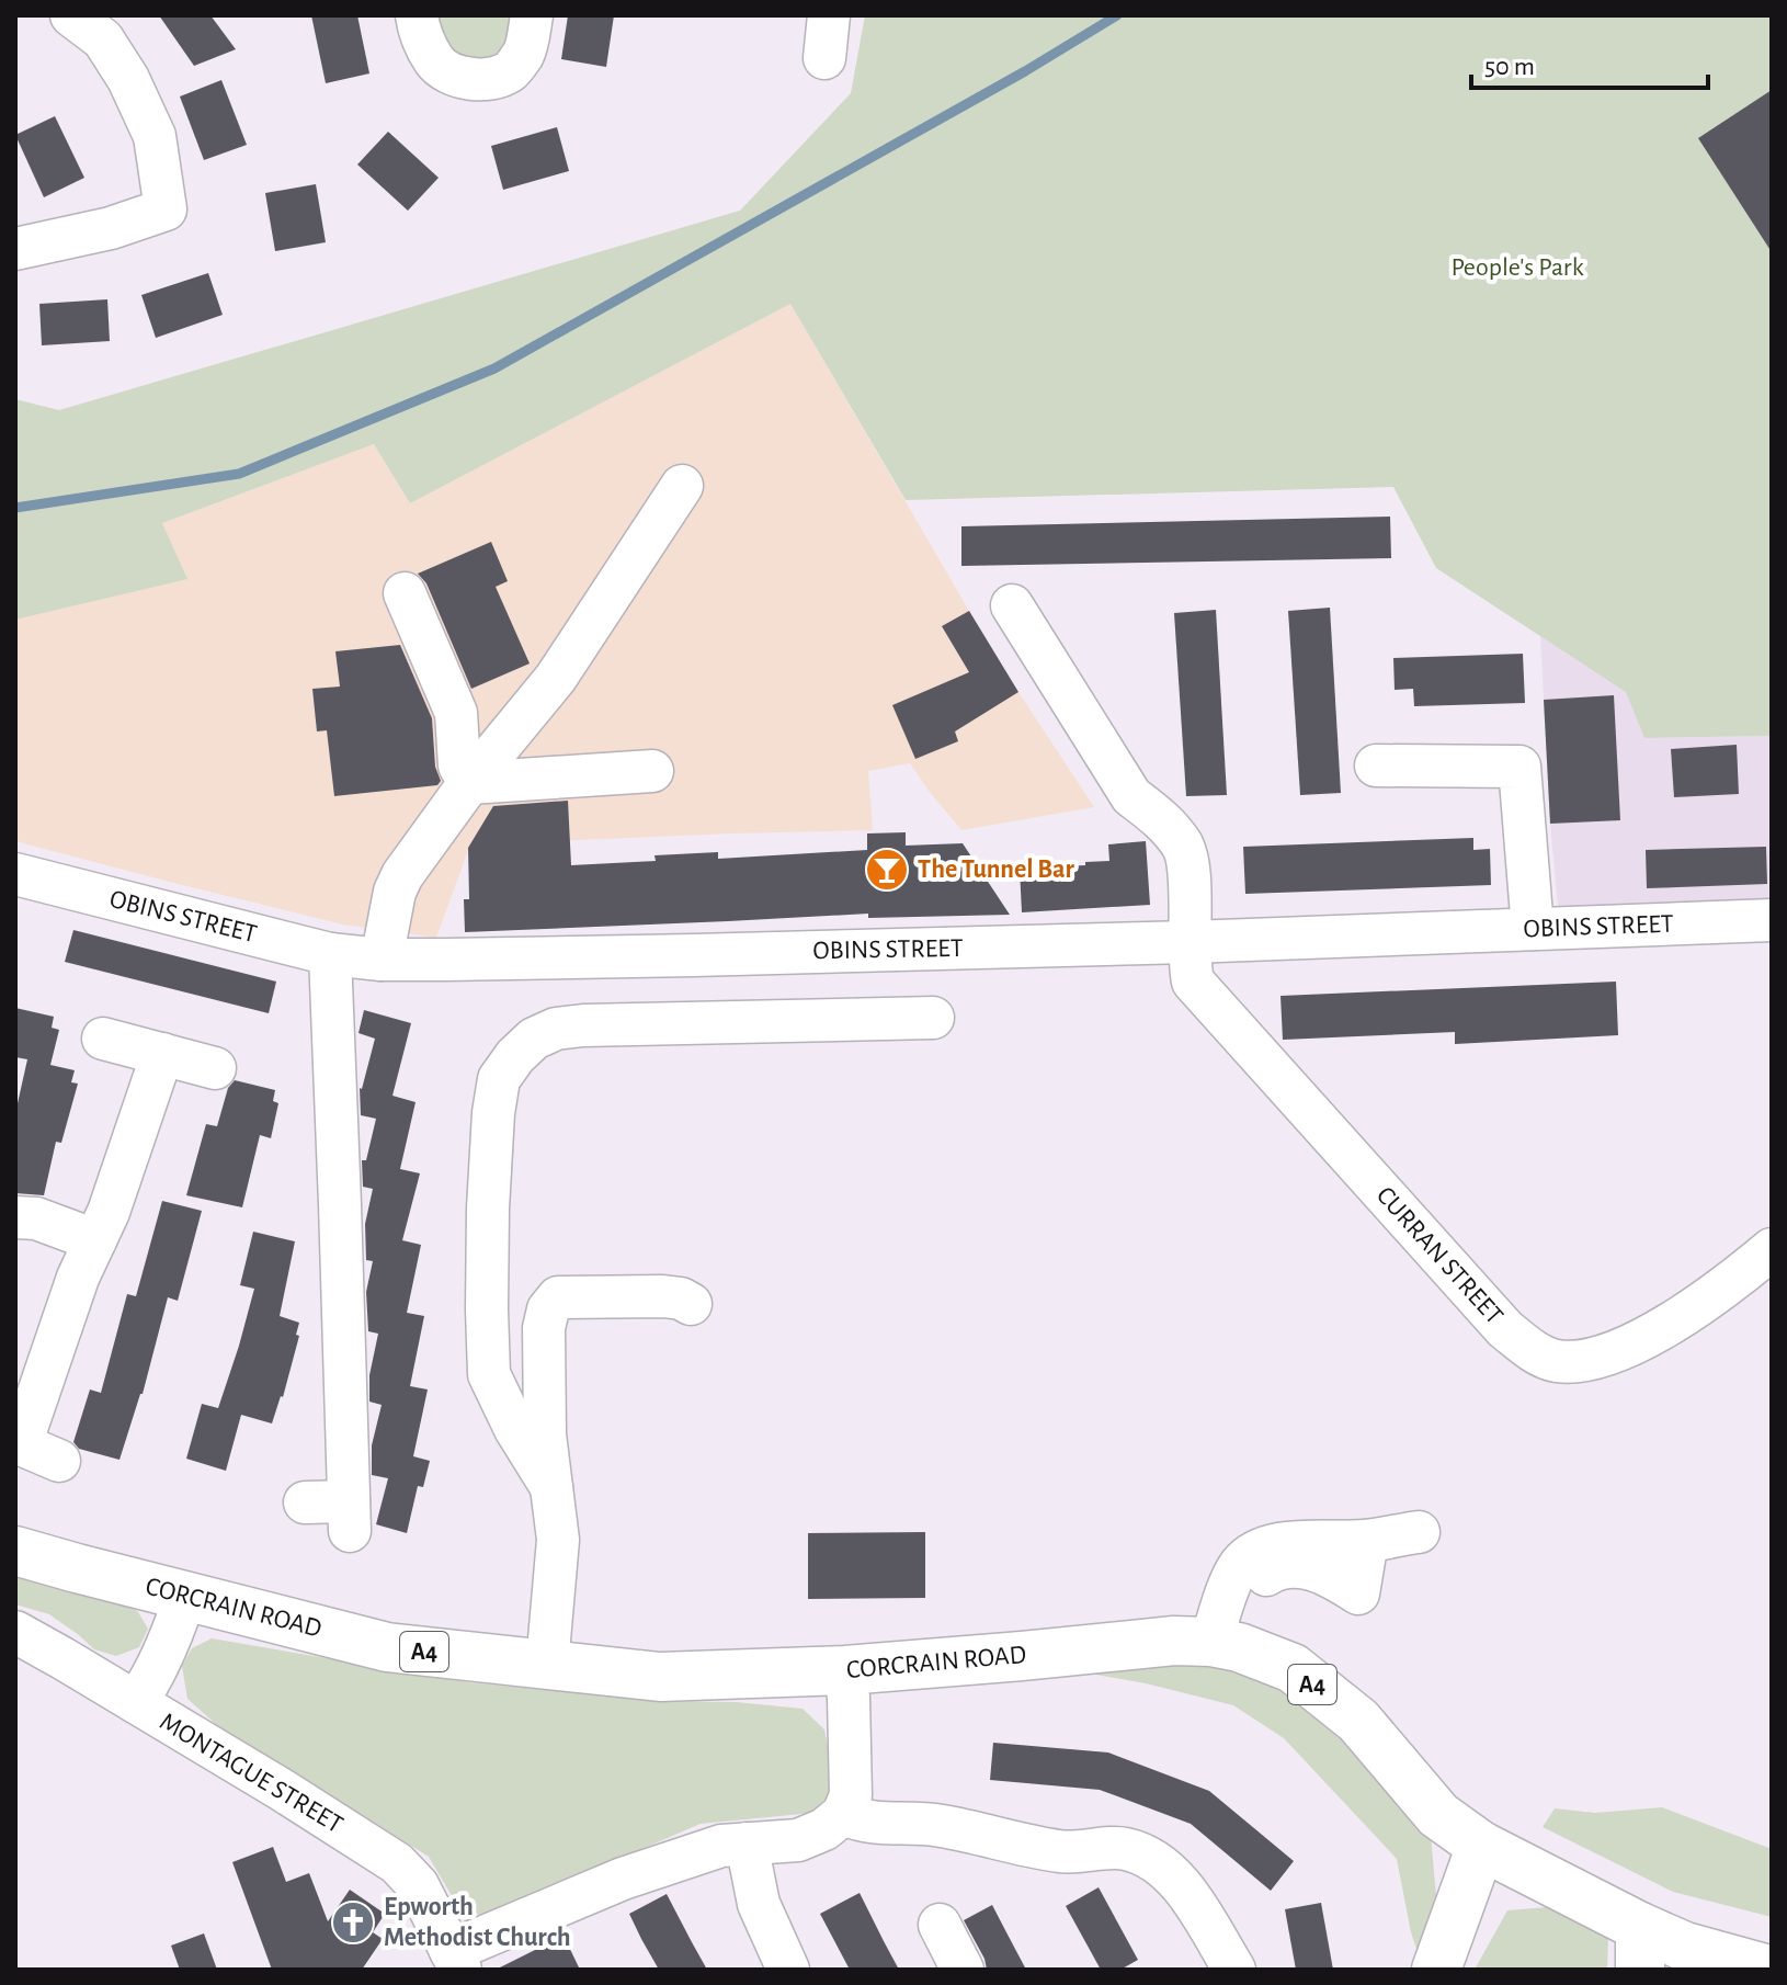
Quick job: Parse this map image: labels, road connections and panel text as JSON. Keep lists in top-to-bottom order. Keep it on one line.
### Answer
{"streets":{"main road":["CORCRAIN ROAD","A4"],"street":["OBINS STREET","CURRAN STREET","MONTAGUE STREET"]},"crossings":[["OBINS STREET","CURRAN STREET"]],"parks":["People's Park"],"places":{"bar":["The Tunnel Bar"],"church":["Epworth Methodist Church"]},"scale_bar":"50 m"}
